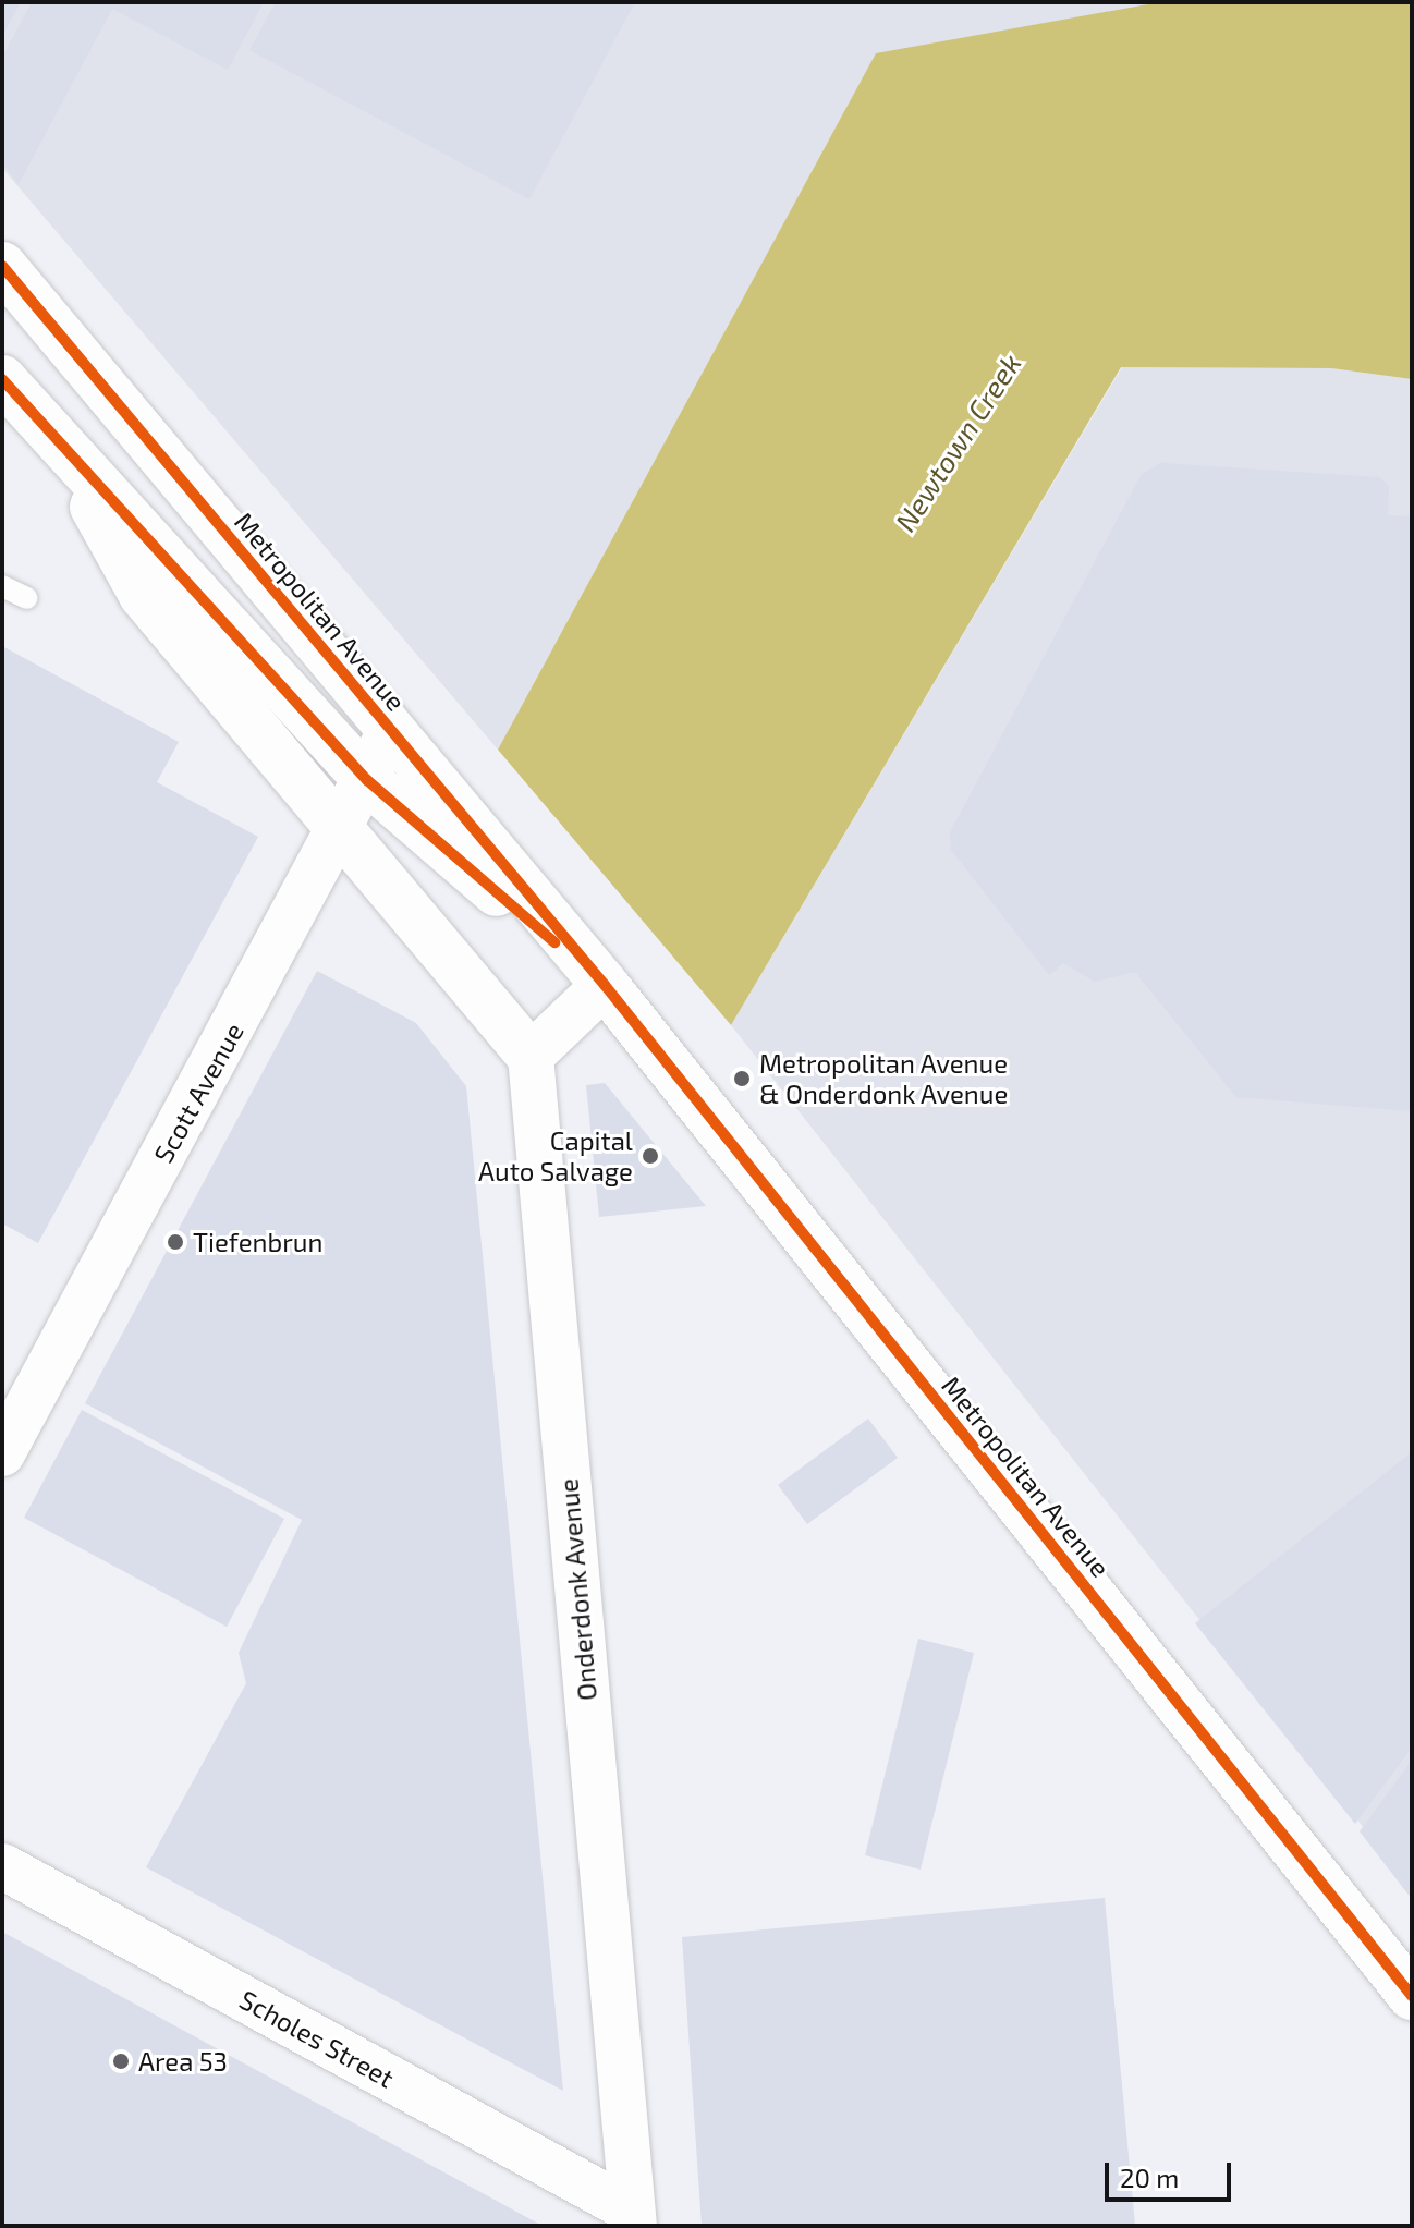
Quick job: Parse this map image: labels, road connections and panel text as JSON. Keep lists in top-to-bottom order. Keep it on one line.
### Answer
{"streets":{"main road":["Metropolitan Avenue"],"street":["Scott Avenue","Onderdonk Avenue","Scholes Street"]},"crossings":[["Metropolitan Avenue","Scott Avenue"],["Onderdonk Avenue","Scholes Street"]],"water":["Newtown Creek"],"places":["Metropolitan Avenue & Onderdonk Avenue","Capital Auto Salvage","Tiefenbrun","Area 53"],"scale_bar":"20 m"}
